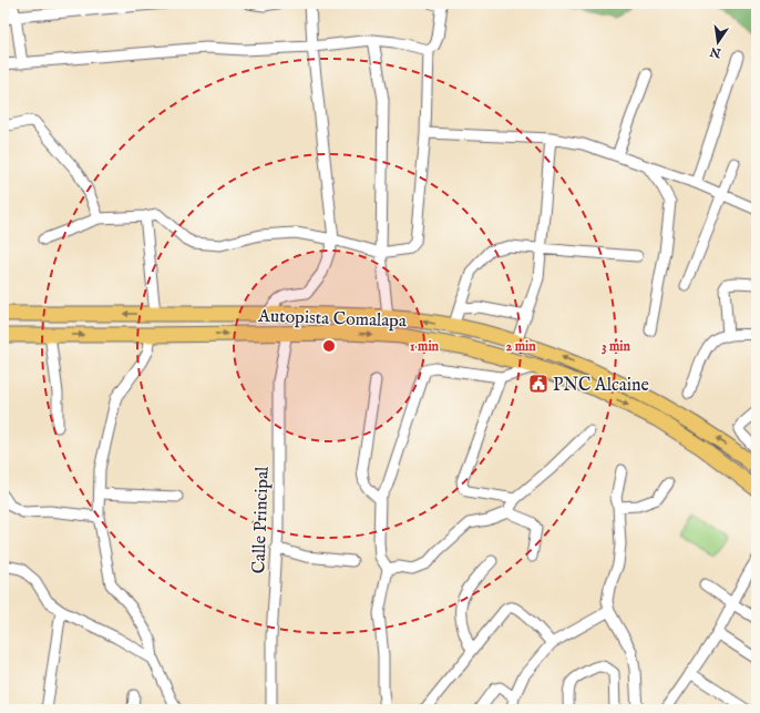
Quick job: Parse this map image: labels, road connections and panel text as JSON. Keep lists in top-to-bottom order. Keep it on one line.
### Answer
{"streets":{"highway":["Autopista Comalapa"],"street":["Calle Principal"]},"crossings":[["Autopista Comalapa","Calle Principal"]],"places":{"public building":["PNC Alcaine"]},"north":"bottom","rings":["1 min","2 min","3 min"]}
